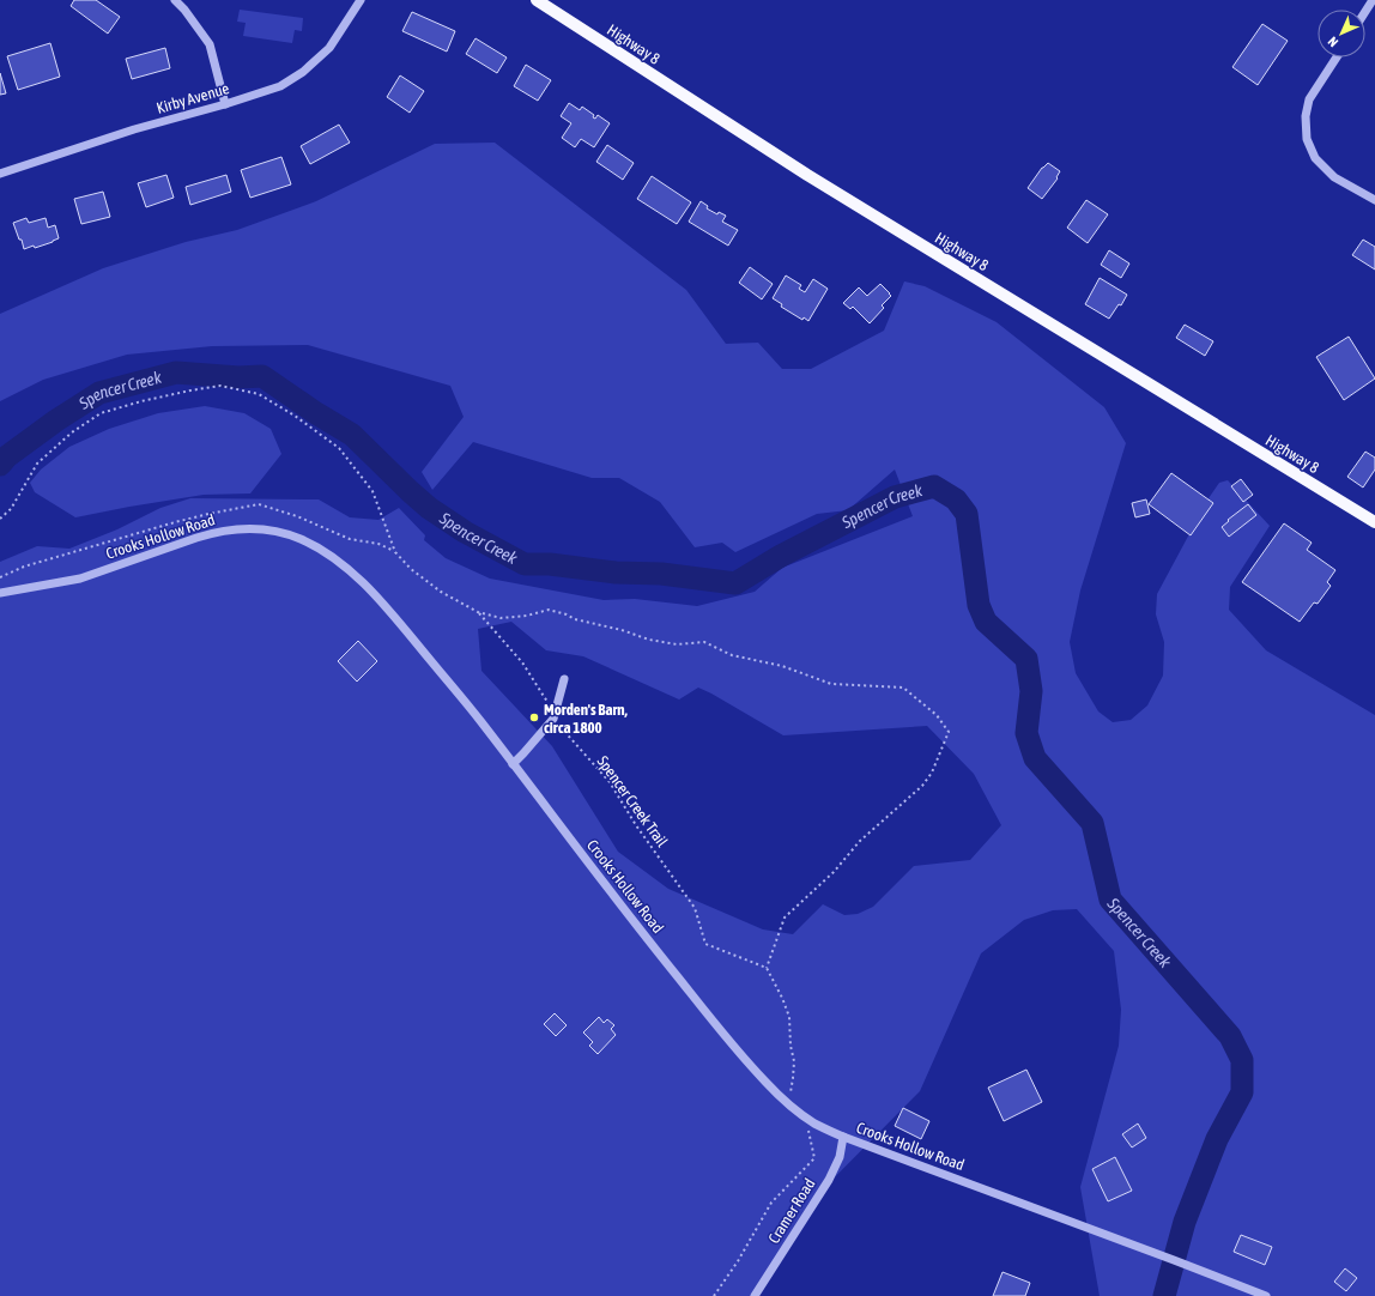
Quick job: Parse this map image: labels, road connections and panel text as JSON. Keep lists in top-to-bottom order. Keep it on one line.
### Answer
{"streets":{"main road":["Highway 8"],"street":["Kirby Avenue","Crooks Hollow Road","Cramer Road"],"path":["Spencer Creek Trail"]},"crossings":[["Crooks Hollow Road","Cramer Road"]],"water":["Spencer Creek"],"places":["Morden's Barn, circa 1800"],"north":"bottom left"}
